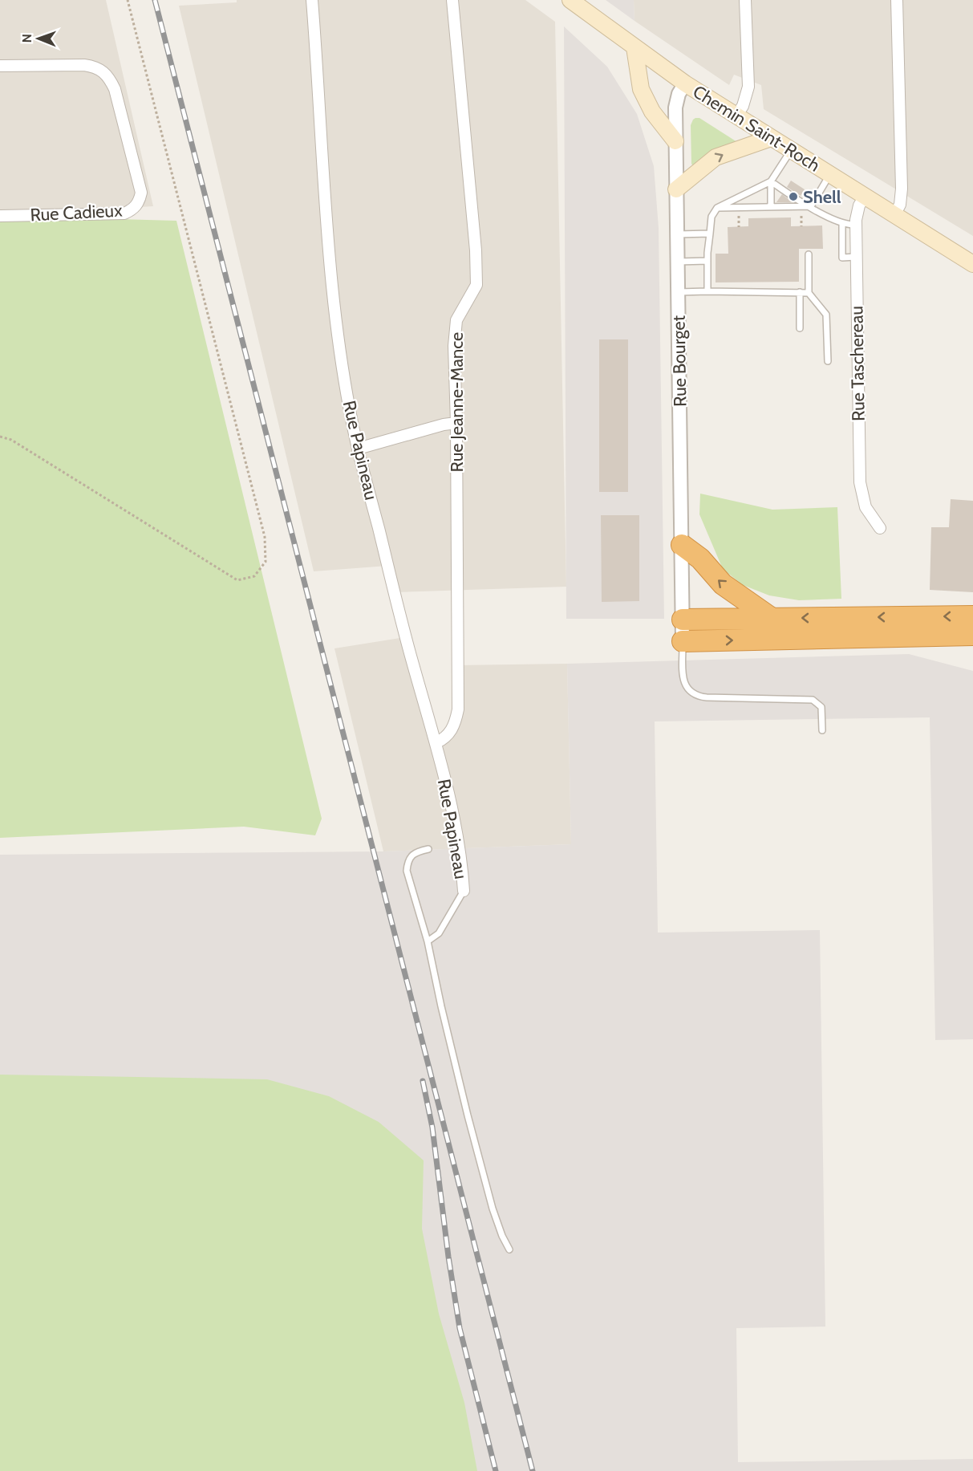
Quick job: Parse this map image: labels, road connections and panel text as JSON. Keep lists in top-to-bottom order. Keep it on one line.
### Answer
{"streets":{"main road":["Chemin Saint-Roch"],"street":["Rue Cadieux","Rue Bourget","Rue Taschereau","Rue Jeanne-Mance","Rue Papineau"]},"crossings":[["Chemin Saint-Roch","Rue Bourget"],["Chemin Saint-Roch","Rue Taschereau"],["Rue Jeanne-Mance","Rue Papineau"]],"places":["Shell"],"north":"left"}
